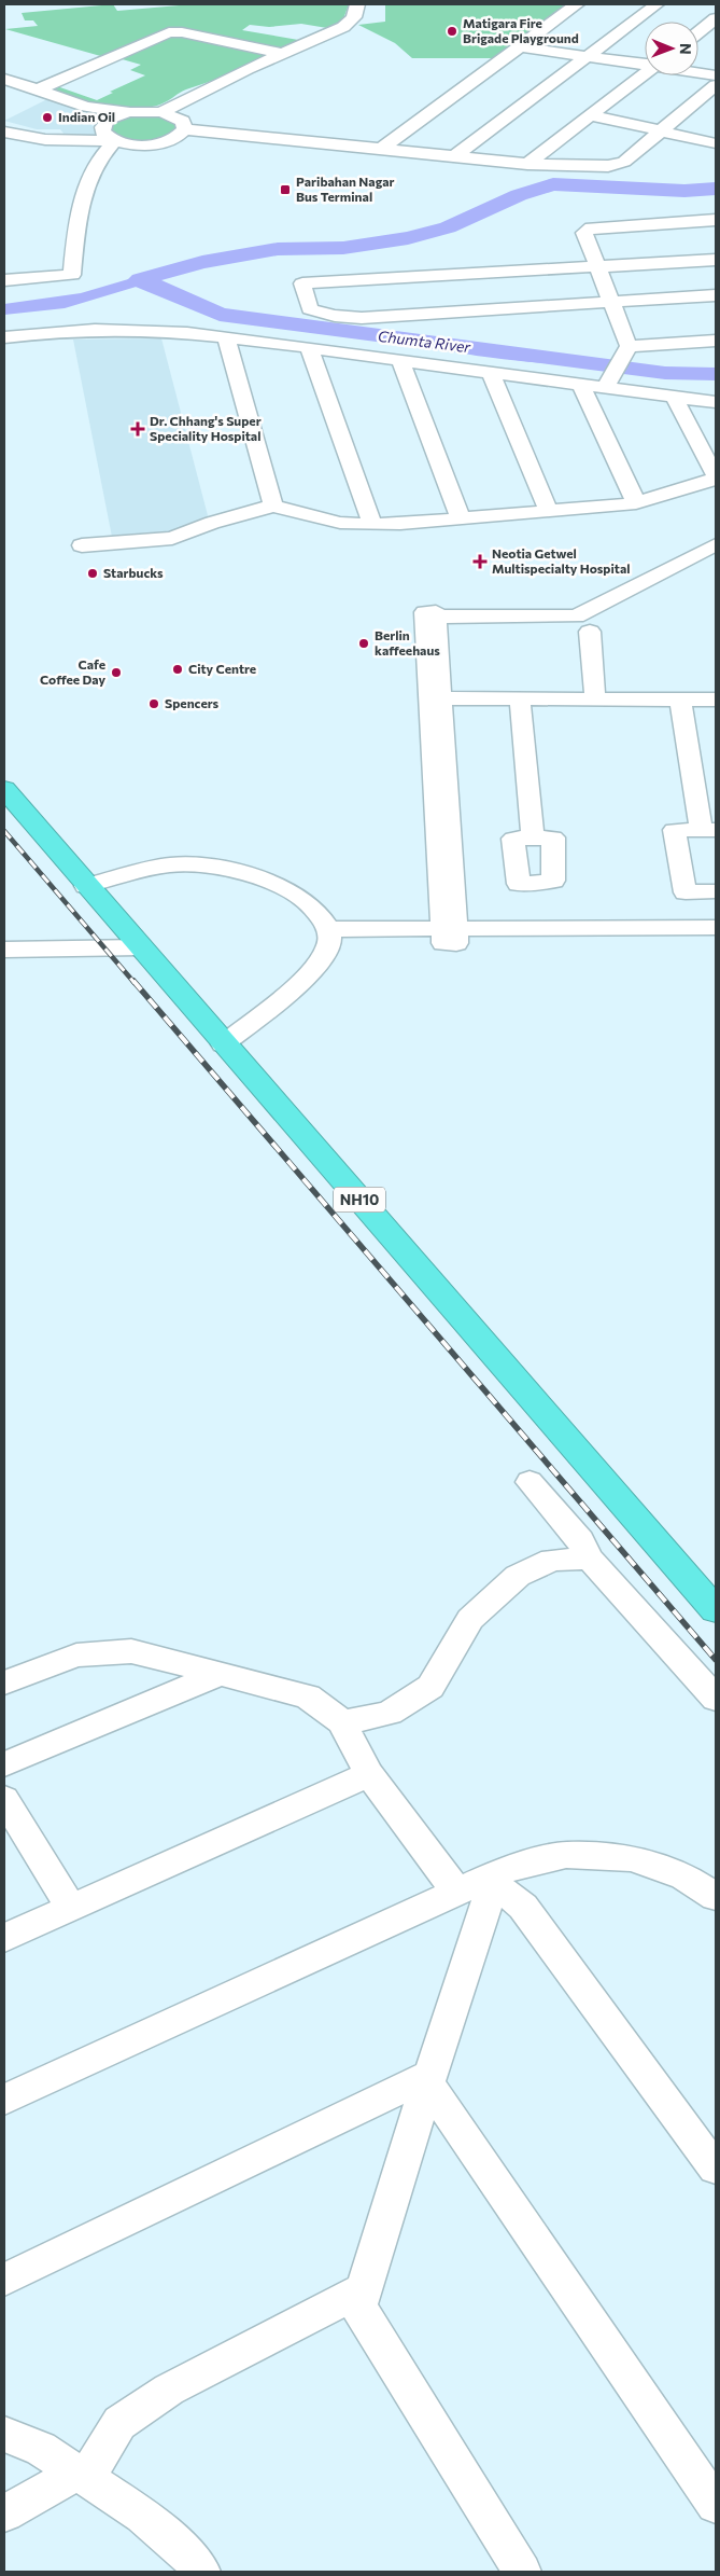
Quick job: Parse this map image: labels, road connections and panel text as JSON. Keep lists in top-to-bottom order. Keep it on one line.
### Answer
{"streets":{"highway":["NH10"]},"water":["Chumta River"],"places":{"other":["Matigara Fire Brigade Playground","Indian Oil","Starbucks","Berlin kaffeehaus","City Centre","Cafe Coffee Day","Spencers"],"transit":["Paribahan Nagar Bus Terminal"],"health":["Dr. Chhang's Super Speciality Hospital","Neotia Getwel Multispecialty Hospital"]},"north":"right"}
